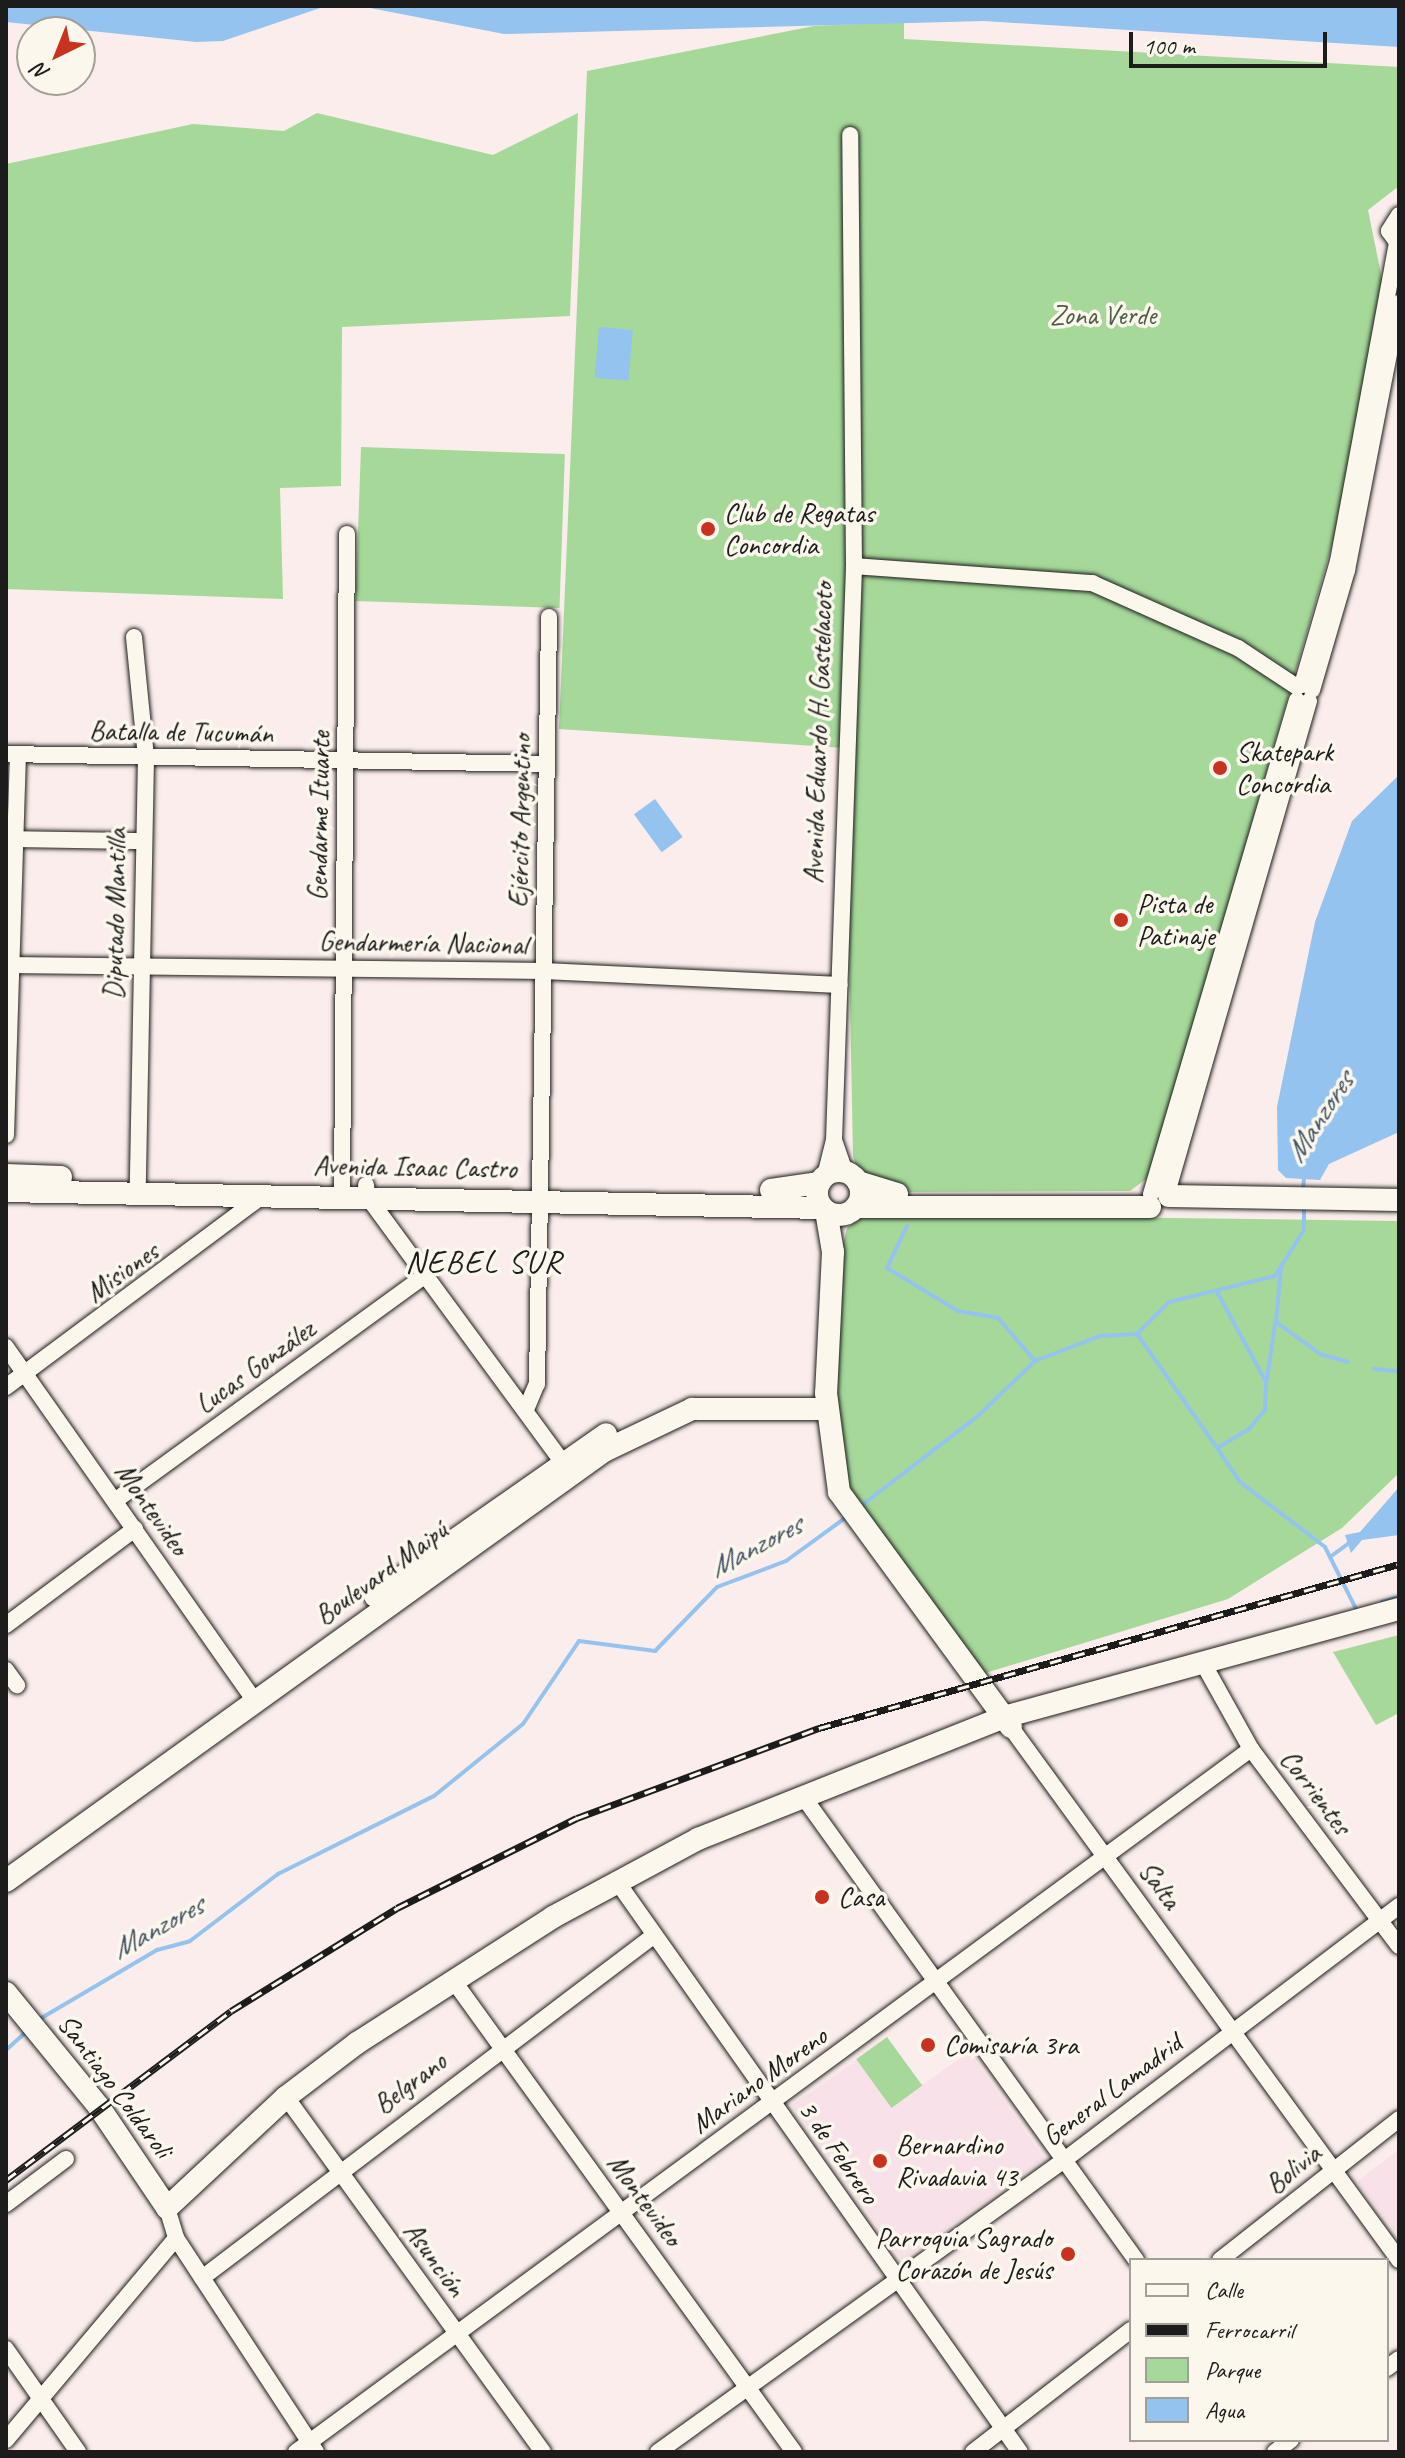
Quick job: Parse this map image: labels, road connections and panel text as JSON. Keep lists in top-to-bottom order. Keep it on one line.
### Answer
{"streets":{"main road":["Avenida Isaac Castro","Boulevard Maipú","Salta","Santiago Coldaroli"],"street":["Batalla de Tucumán","Avenida Eduardo H. Gastelacoto","Gendarme Ituarte","Ejército Argentino","Diputado Mantilla","Gendarmería Nacional","Misiones","Lucas González","Montevideo","Corrientes","Mariano Moreno","Belgrano","General Lamadrid","3 de Febrero","Bolivia","Asunción"]},"crossings":[["Batalla de Tucumán","Gendarme Ituarte"],["Batalla de Tucumán","Ejército Argentino"],["Batalla de Tucumán","Diputado Mantilla"],["Avenida Eduardo H. Gastelacoto","Gendarmería Nacional"],["Avenida Eduardo H. Gastelacoto","Avenida Isaac Castro"],["Gendarme Ituarte","Gendarmería Nacional"],["Gendarme Ituarte","Avenida Isaac Castro"],["Ejército Argentino","Gendarmería Nacional"],["Ejército Argentino","Avenida Isaac Castro"],["Diputado Mantilla","Gendarmería Nacional"],["Diputado Mantilla","Avenida Isaac Castro"],["Avenida Isaac Castro","Misiones"],["Misiones","Montevideo"],["Lucas González","Montevideo"],["Montevideo","Boulevard Maipú"],["Montevideo","Mariano Moreno"],["Montevideo","Belgrano"],["Montevideo","General Lamadrid"],["Boulevard Maipú","Salta"],["Corrientes","Mariano Moreno"],["Corrientes","General Lamadrid"],["Salta","Mariano Moreno"],["Salta","General Lamadrid"],["Salta","Bolivia"],["Mariano Moreno","Santiago Coldaroli"],["Mariano Moreno","3 de Febrero"],["Mariano Moreno","Asunción"],["Belgrano","Santiago Coldaroli"],["Belgrano","3 de Febrero"],["Belgrano","Asunción"],["General Lamadrid","3 de Febrero"]],"districts":["NEBEL SUR"],"water":["Manzores"],"parks":["Zona Verde"],"places":["Club de Regatas Concordia","Skatepark Concordia","Pista de Patinaje","Casa","Comisaría 3ra","Bernardino Rivadavia 43","Parroquia Sagrado Corazón de Jesús"],"legend":["Calle","Ferrocarril","Parque","Agua"],"scale_bar":"100 m","north":"bottom left"}
